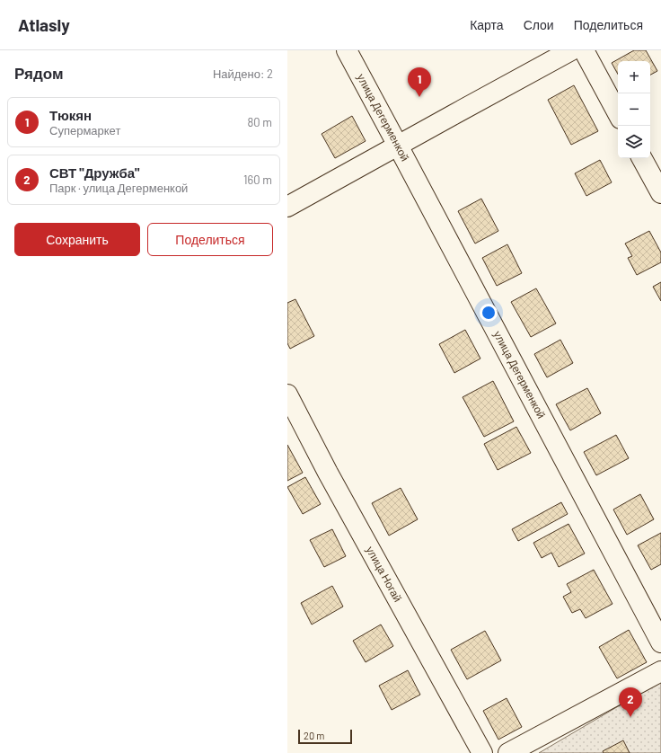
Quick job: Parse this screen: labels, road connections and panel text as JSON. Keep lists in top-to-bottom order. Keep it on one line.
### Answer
{"streets":{"street":["улица Дегерменкой","улица Ногай"]},"scale_bar":"20 m","page":{"header":"Atlasly","nav":["Карта","Слои","Поделиться"],"heading":["Рядом","Найдено: 2"],"map_buttons":["+","−"],"pins":["1","2"],"list":[{"mark":"1","name":"Тюкян","note":"Супермаркет","value":"80 m"},{"mark":"2","name":"СВТ \"Дружба\"","note":"Парк · улица Дегерменкой","value":"160 m"}],"buttons":["Сохранить","Поделиться"],"scale":"20 m"}}
